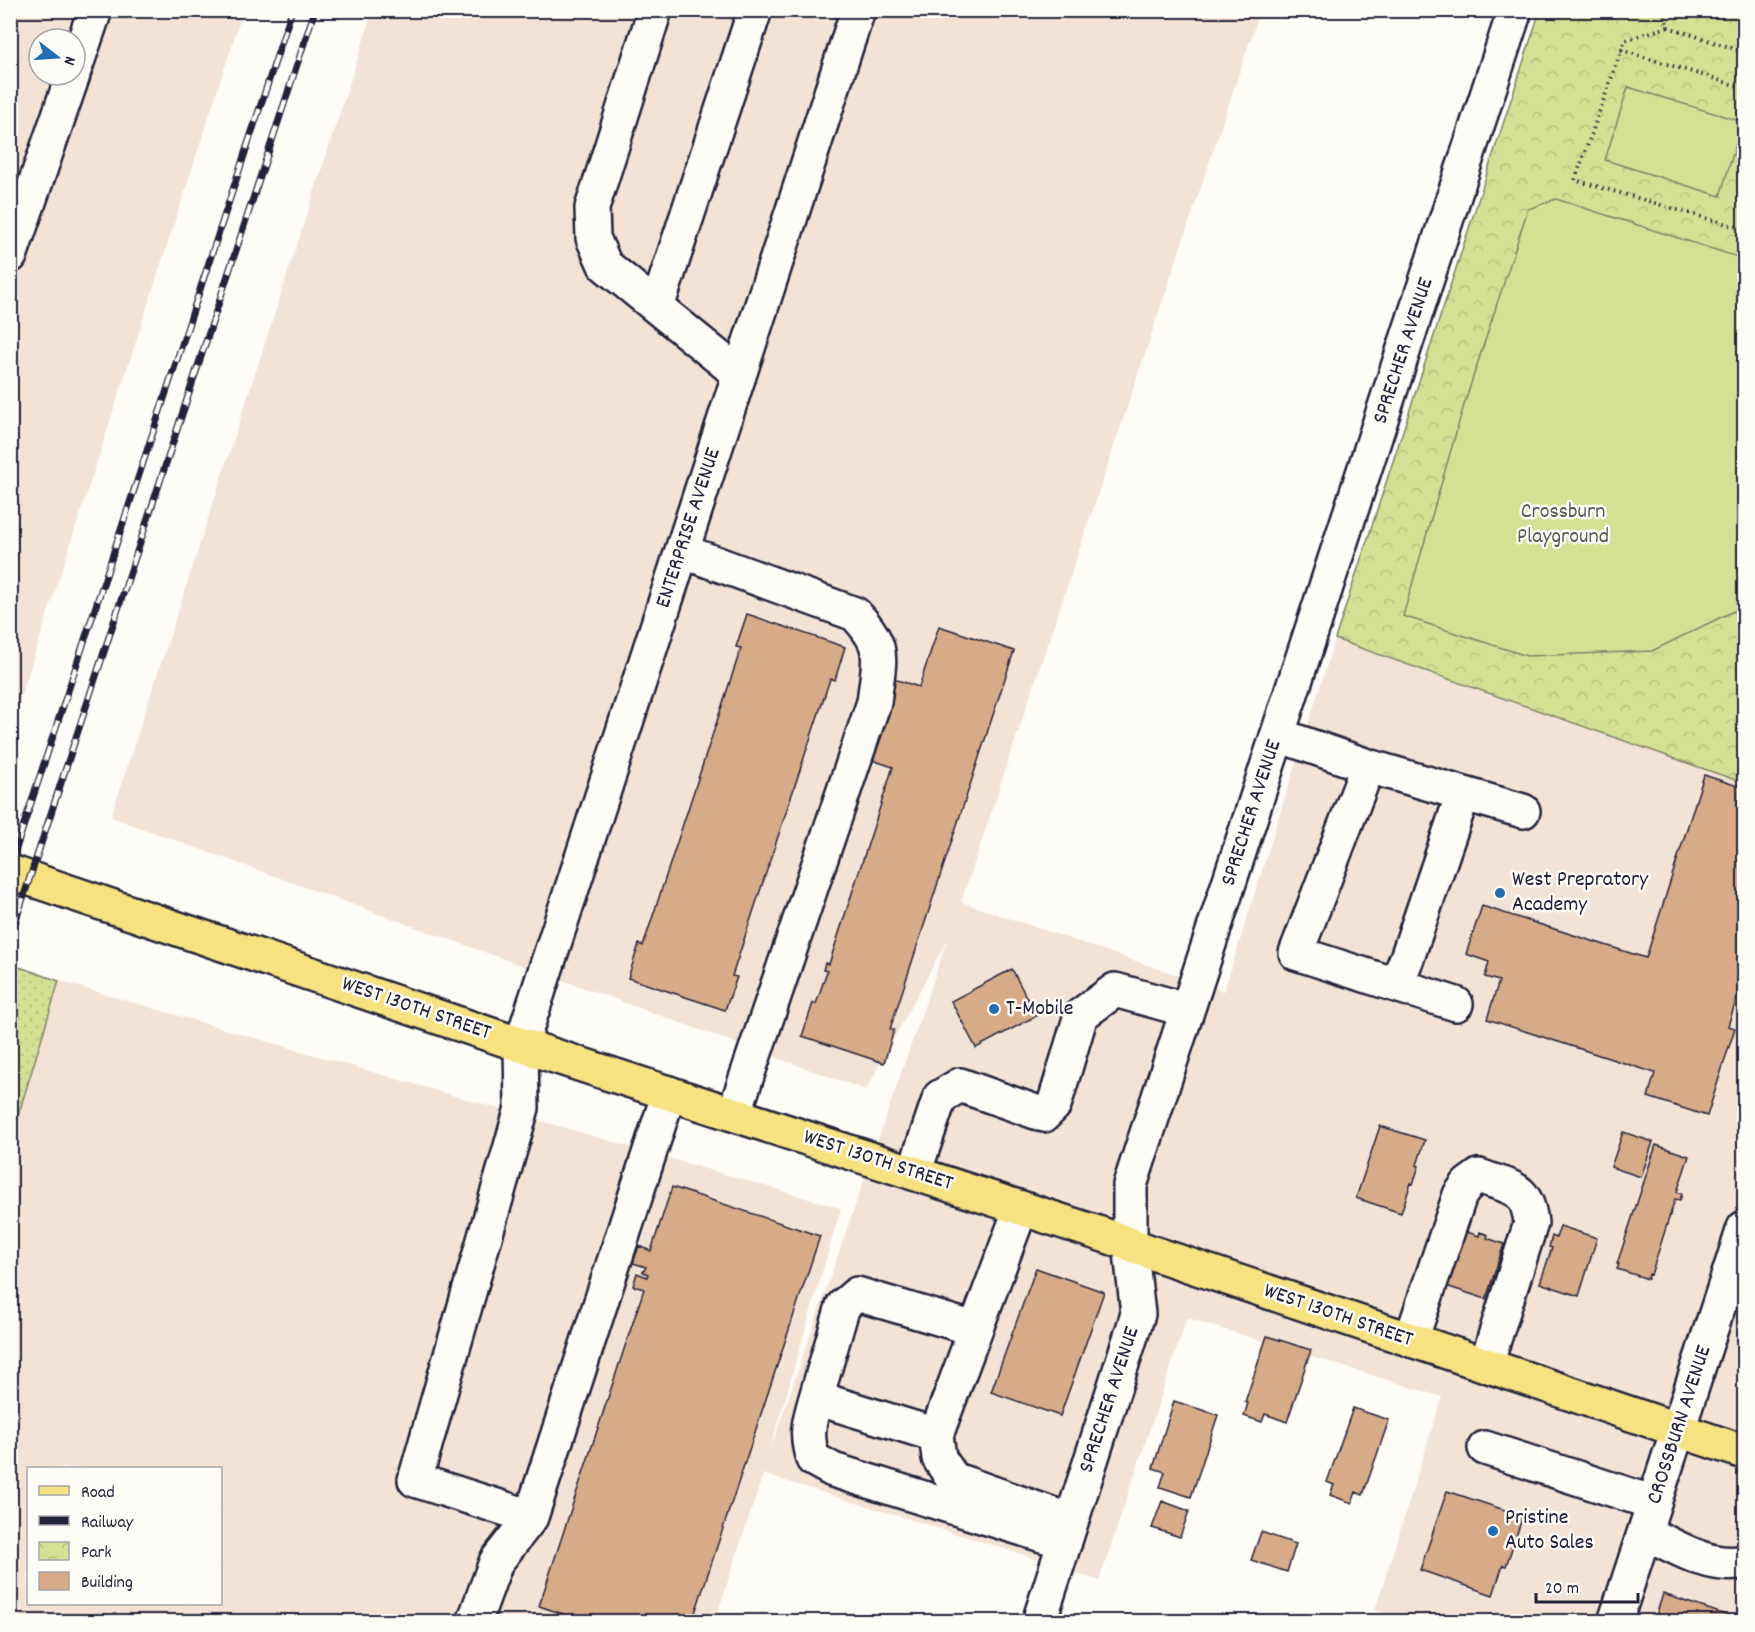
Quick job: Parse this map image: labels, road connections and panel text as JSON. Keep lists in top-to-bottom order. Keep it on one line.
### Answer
{"streets":{"main road":["WEST 130TH STREET"],"street":["SPRECHER AVENUE","ENTERPRISE AVENUE","CROSSBURN AVENUE"]},"crossings":[["SPRECHER AVENUE","WEST 130TH STREET"],["ENTERPRISE AVENUE","WEST 130TH STREET"],["WEST 130TH STREET","CROSSBURN AVENUE"]],"parks":["Crossburn Playground"],"places":["West Prepratory Academy","T-Mobile","Pristine Auto Sales"],"legend":["Road","Railway","Park","Building"],"scale_bar":"20 m","north":"right"}
